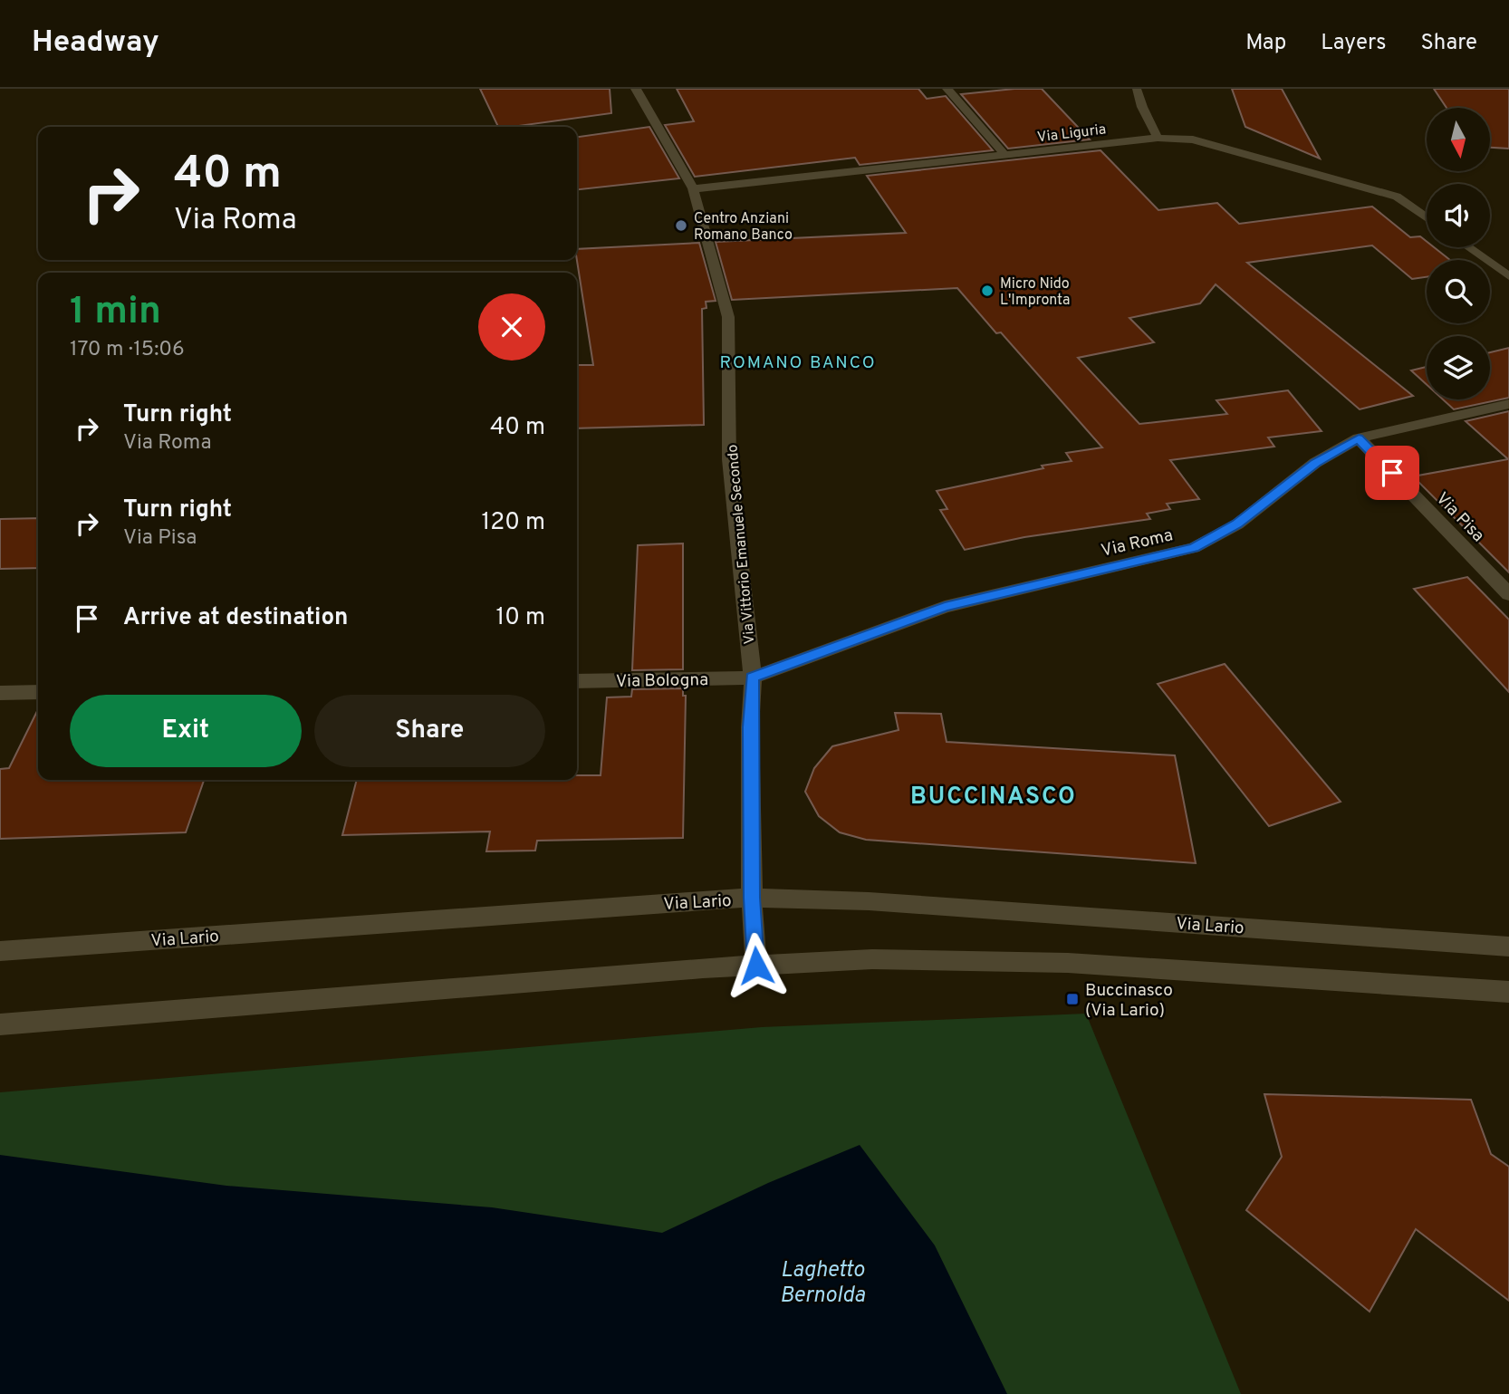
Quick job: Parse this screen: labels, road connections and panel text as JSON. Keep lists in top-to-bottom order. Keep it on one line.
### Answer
{"streets":{"street":["Via Liguria","Via Pisa","Via Roma","Via Vittorio Emanuele Secondo","Via Bologna","Via Lario"]},"crossings":[["Via Liguria","Via Vittorio Emanuele Secondo"],["Via Pisa","Via Roma"],["Via Roma","Via Vittorio Emanuele Secondo"],["Via Roma","Via Bologna"],["Via Vittorio Emanuele Secondo","Via Bologna"],["Via Vittorio Emanuele Secondo","Via Lario"]],"districts":["ROMANO BANCO","BUCCINASCO"],"water":["Laghetto Bernolda"],"places":{"other":["Centro Anziani Romano Banco","Micro Nido L'Impronta"],"transit":["Buccinasco (Via Lario)"]},"north":"bottom","page":{"header":"Headway","nav":["Map","Layers","Share"],"turn":["40 m","Via Roma"],"heading":["1 min","170 m · 15:06"],"list":[{"name":"Turn right","note":"Via Roma","value":"40 m"},{"name":"Turn right","note":"Via Pisa","value":"120 m"},{"name":"Arrive at destination","value":"10 m"}],"buttons":["Exit","Share"]}}
